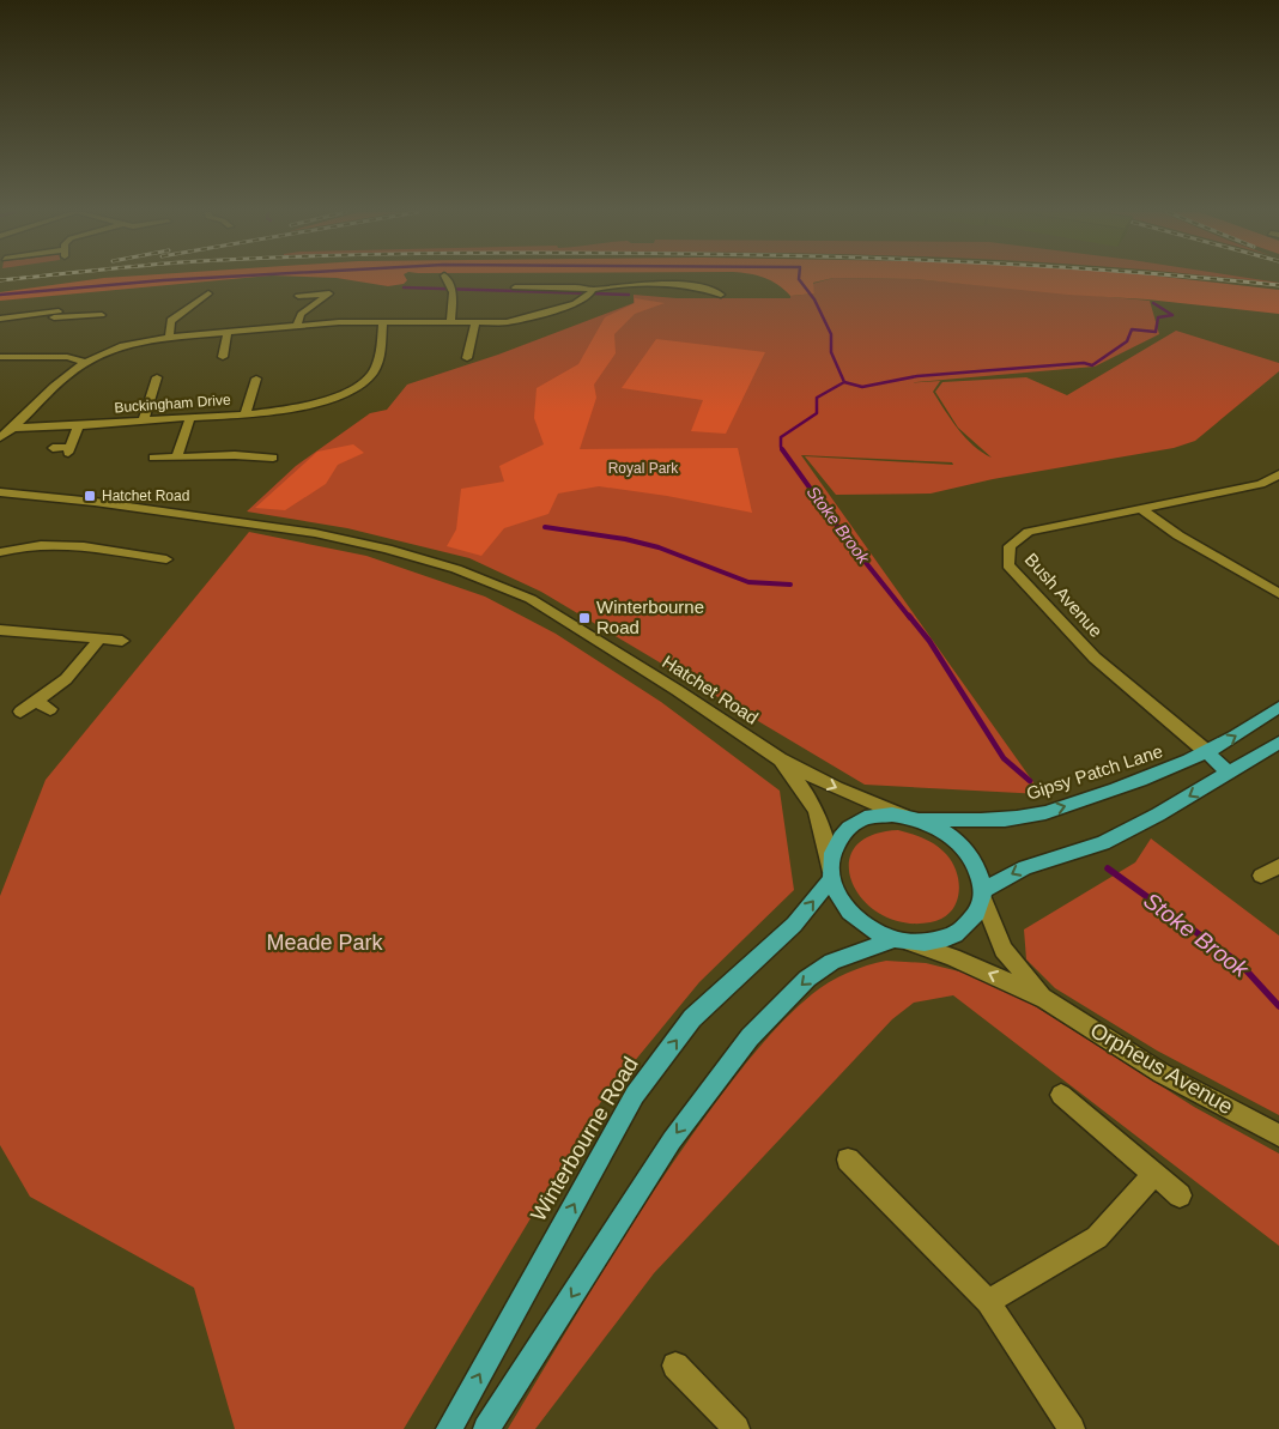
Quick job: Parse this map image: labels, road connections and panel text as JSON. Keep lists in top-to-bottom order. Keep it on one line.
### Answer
{"streets":{"main road":["Gipsy Patch Lane","Winterbourne Road"],"street":["Buckingham Drive","Bush Avenue","Hatchet Road","Orpheus Avenue"]},"crossings":[["Bush Avenue","Gipsy Patch Lane"],["Hatchet Road","Gipsy Patch Lane"],["Hatchet Road","Orpheus Avenue"],["Hatchet Road","Winterbourne Road"],["Gipsy Patch Lane","Orpheus Avenue"],["Gipsy Patch Lane","Winterbourne Road"],["Orpheus Avenue","Winterbourne Road"]],"water":["Stoke Brook"],"parks":["Royal Park","Meade Park"],"places":{"transit":["Hatchet Road","Winterbourne Road"]}}
